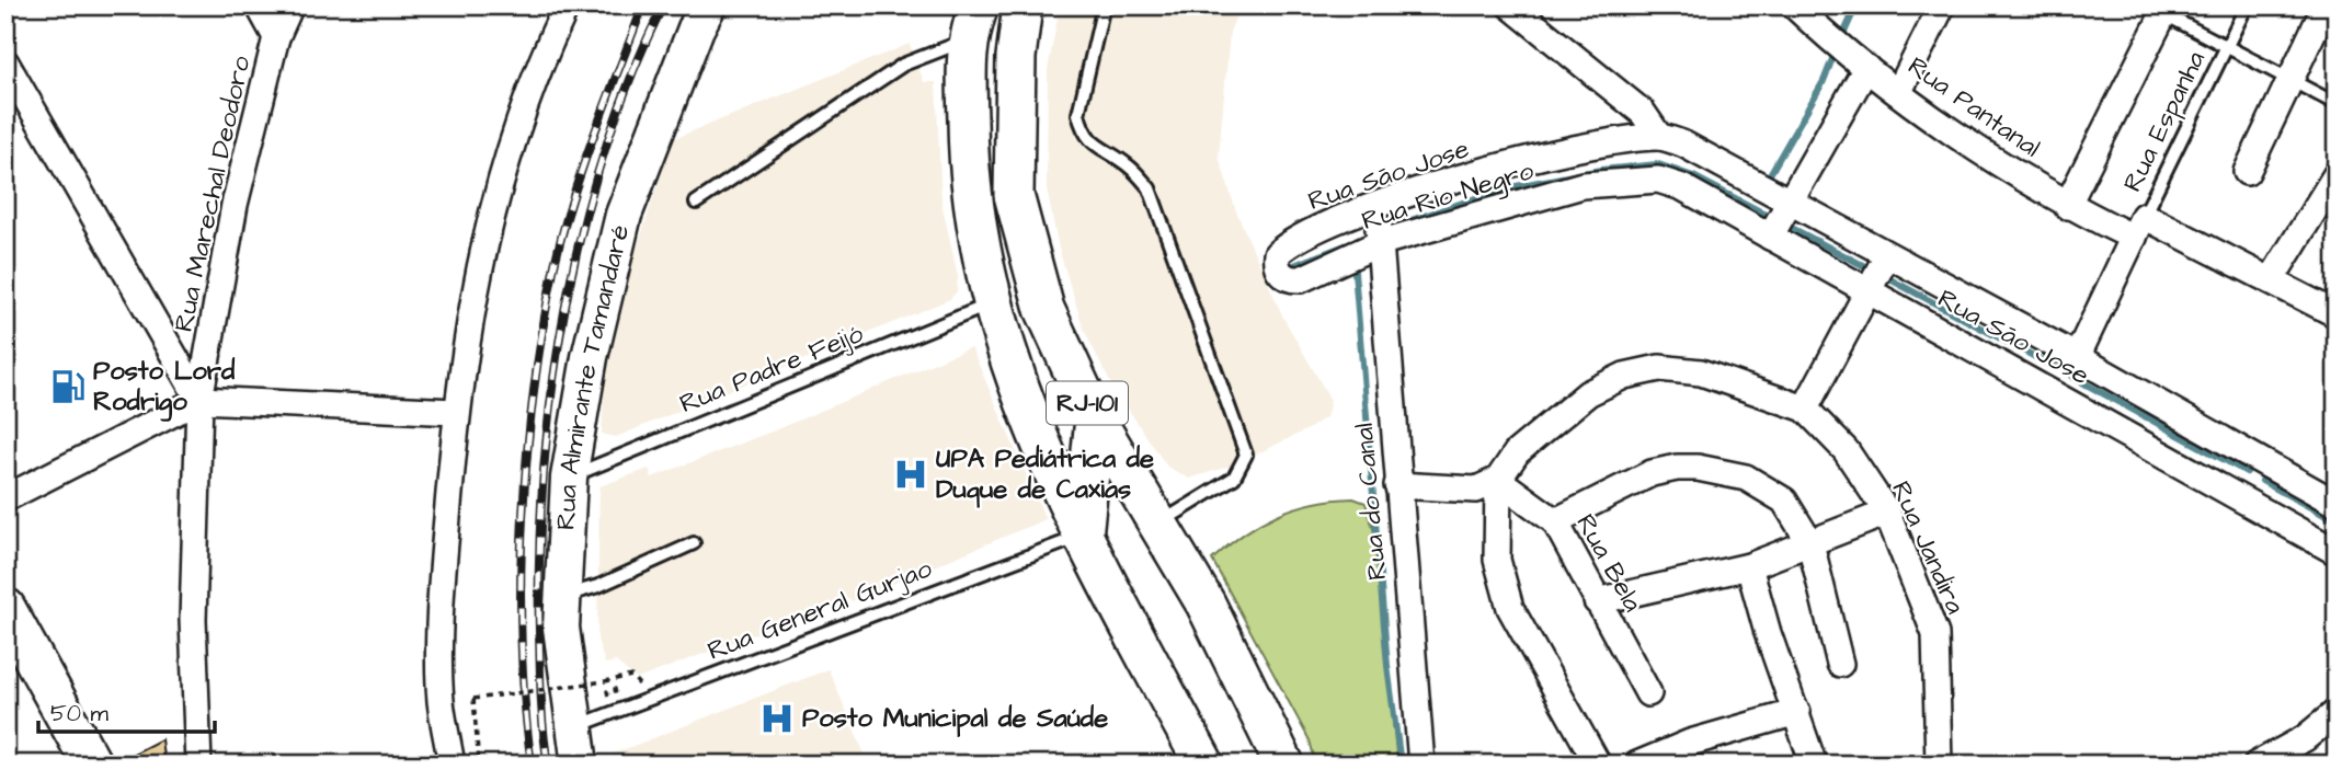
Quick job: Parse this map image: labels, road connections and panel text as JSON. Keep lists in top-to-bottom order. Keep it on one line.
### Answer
{"streets":{"main road":["Rua Almirante Tamandaré","RJ-101"],"street":["Rua Pantanal","Rua Sāo Jose","Rua Marechal Deodoro","Rua Rio Negro","Rua do Canal","Rua Jandira","Rua Bela"],"lane":["Rua Espanha","Rua Padre Feijó","Rua General Gurjao"]},"crossings":[["Rua Pantanal","Rua Espanha"],["Rua Sāo Jose","Rua Rio Negro"],["Rua Sāo Jose","Rua do Canal"],["Rua Rio Negro","Rua do Canal"],["Rua Padre Feijó","Rua Almirante Tamandaré"],["Rua Padre Feijó","RJ-101"],["Rua Almirante Tamandaré","Rua General Gurjao"],["RJ-101","Rua General Gurjao"],["Rua Jandira","Rua Bela"]],"places":{"fuel station":["Posto Lord Rodrigo"],"hospital":["UPA Pediátrica de Duque de Caxias","Posto Municipal de Saúde"]},"scale_bar":"50 m"}
